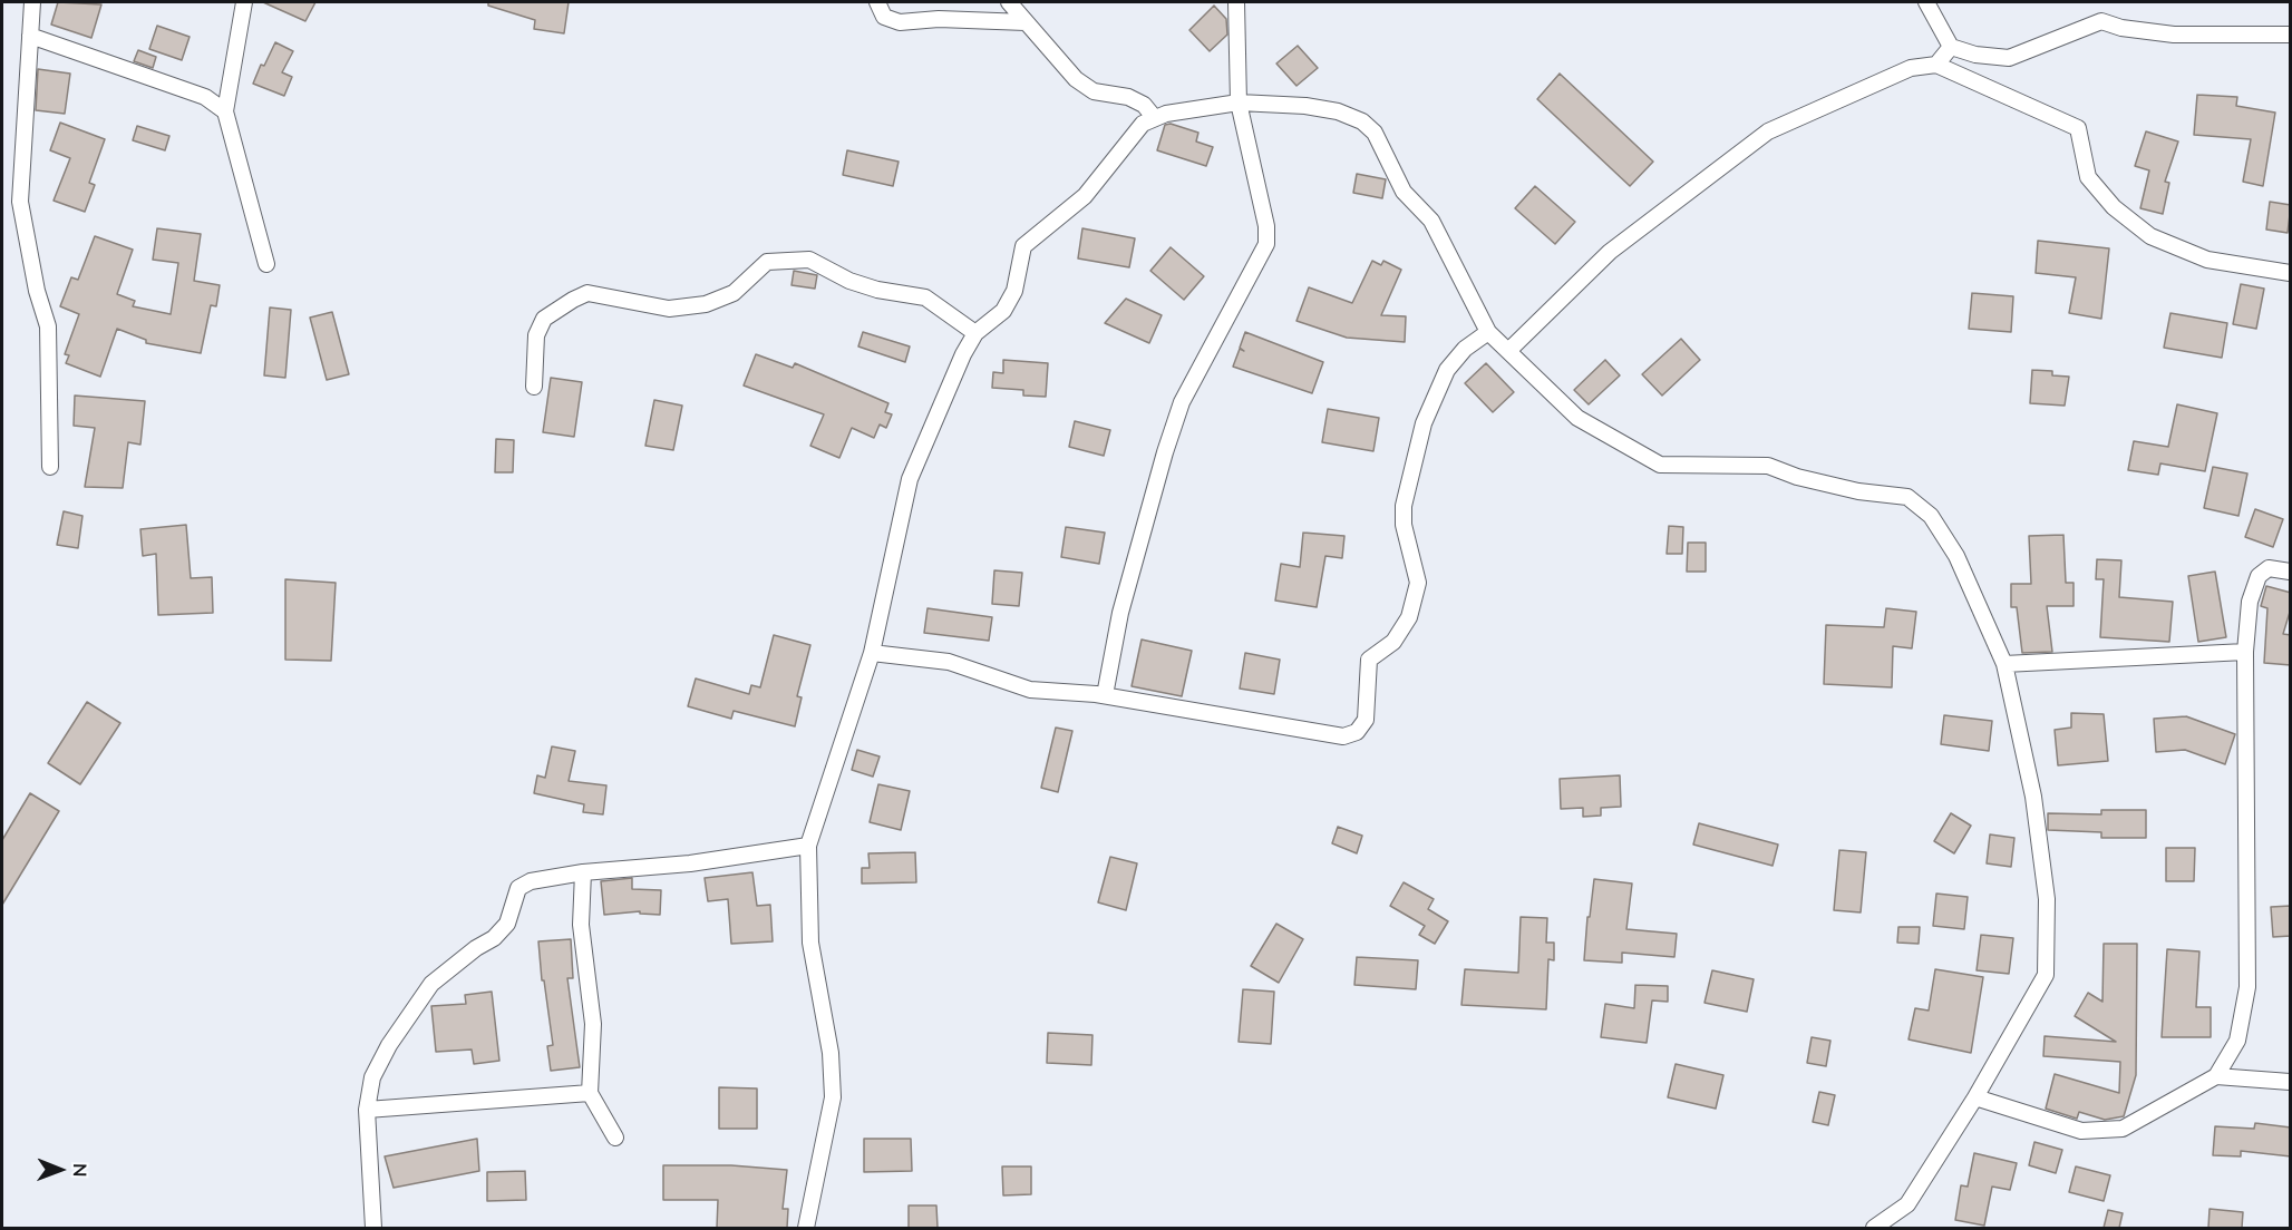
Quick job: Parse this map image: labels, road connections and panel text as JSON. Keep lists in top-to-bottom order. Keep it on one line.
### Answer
{"north":"right"}
